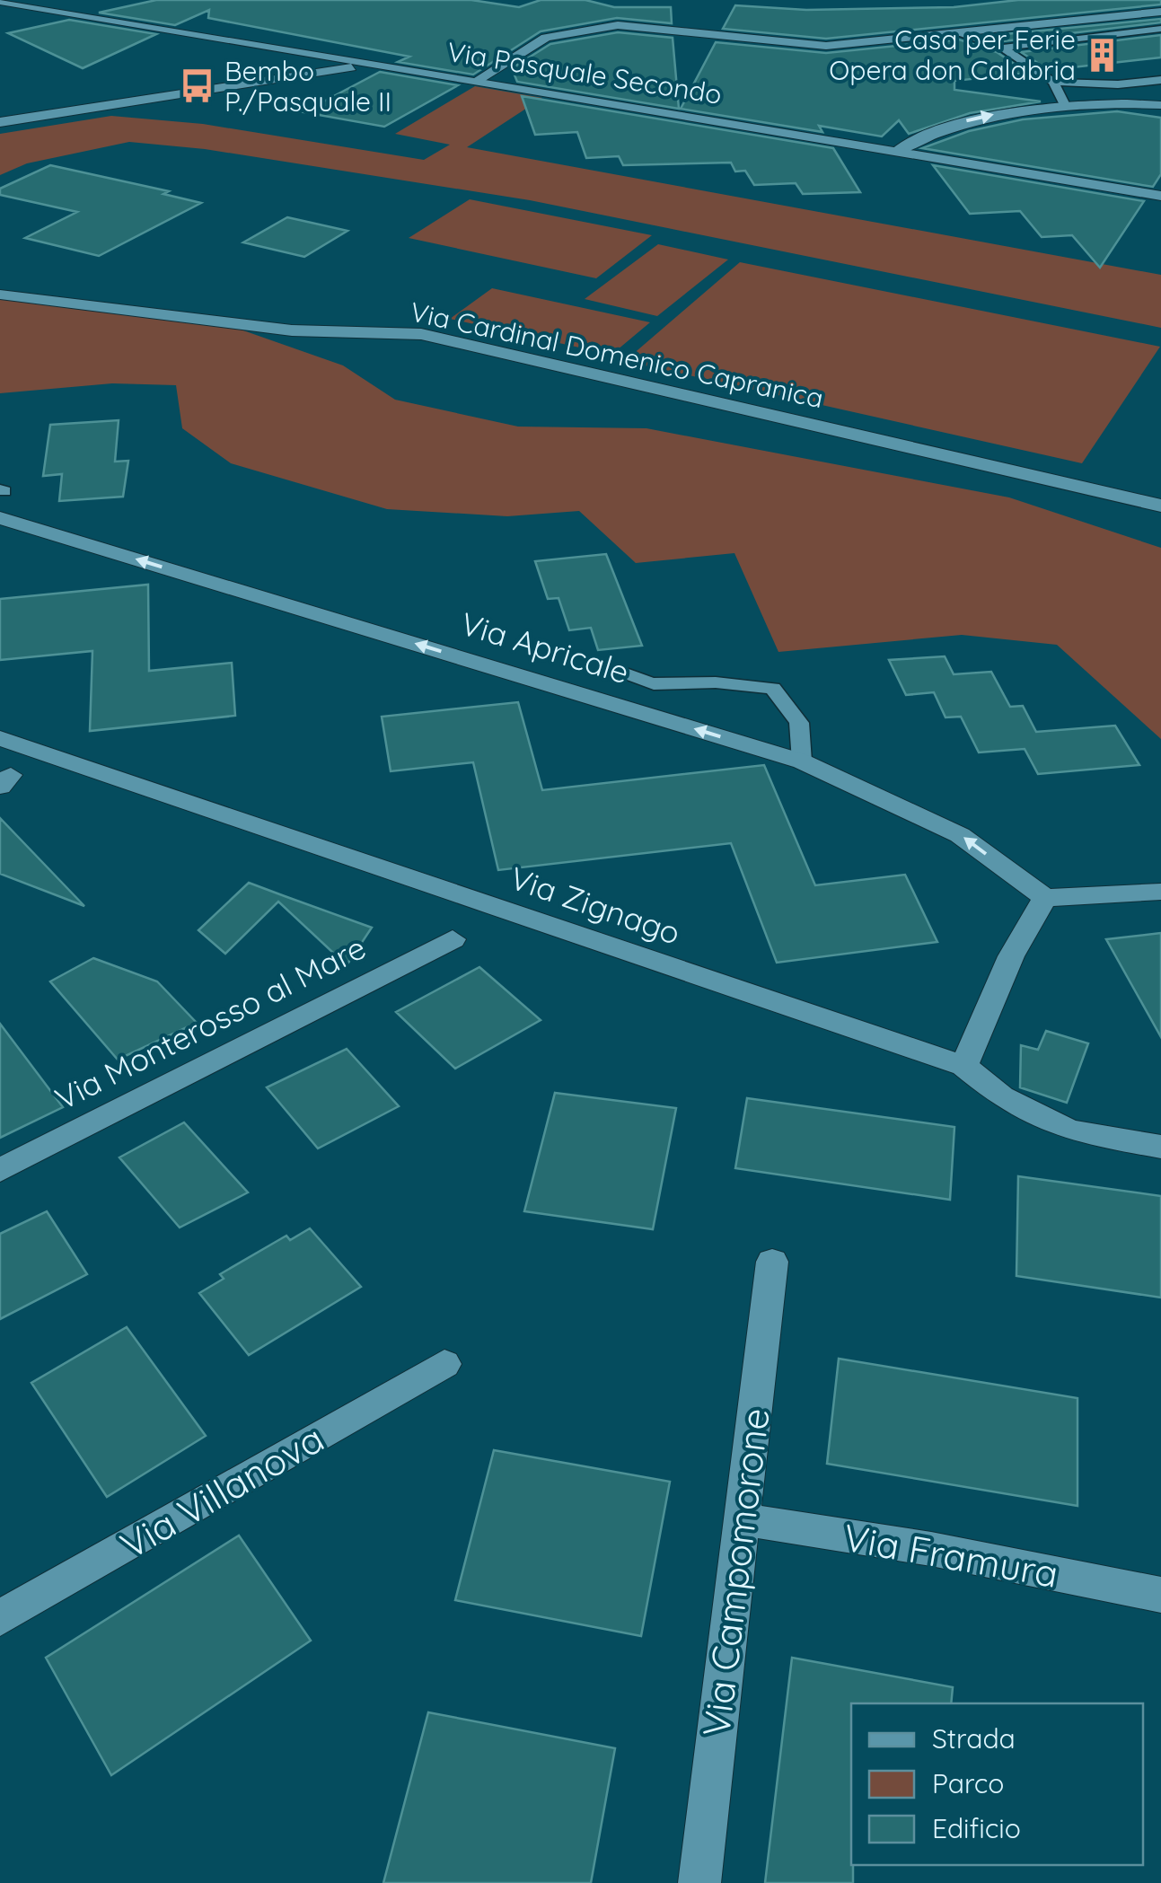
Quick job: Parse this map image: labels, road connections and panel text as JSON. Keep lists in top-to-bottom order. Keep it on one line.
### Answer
{"streets":{"street":["Via Pasquale Secondo","Via Cardinal Domenico Capranica","Via Apricale","Via Zignago","Via Monterosso al Mare","Via Villanova","Via Framura","Via Campomorone"]},"crossings":[["Via Framura","Via Campomorone"]],"one_way":["Via Apricale"],"places":{"building":["Casa per Ferie Opera don Calabria"],"bus stop":["Bembo P./Pasquale II"]},"legend":["Strada","Parco","Edificio"]}
